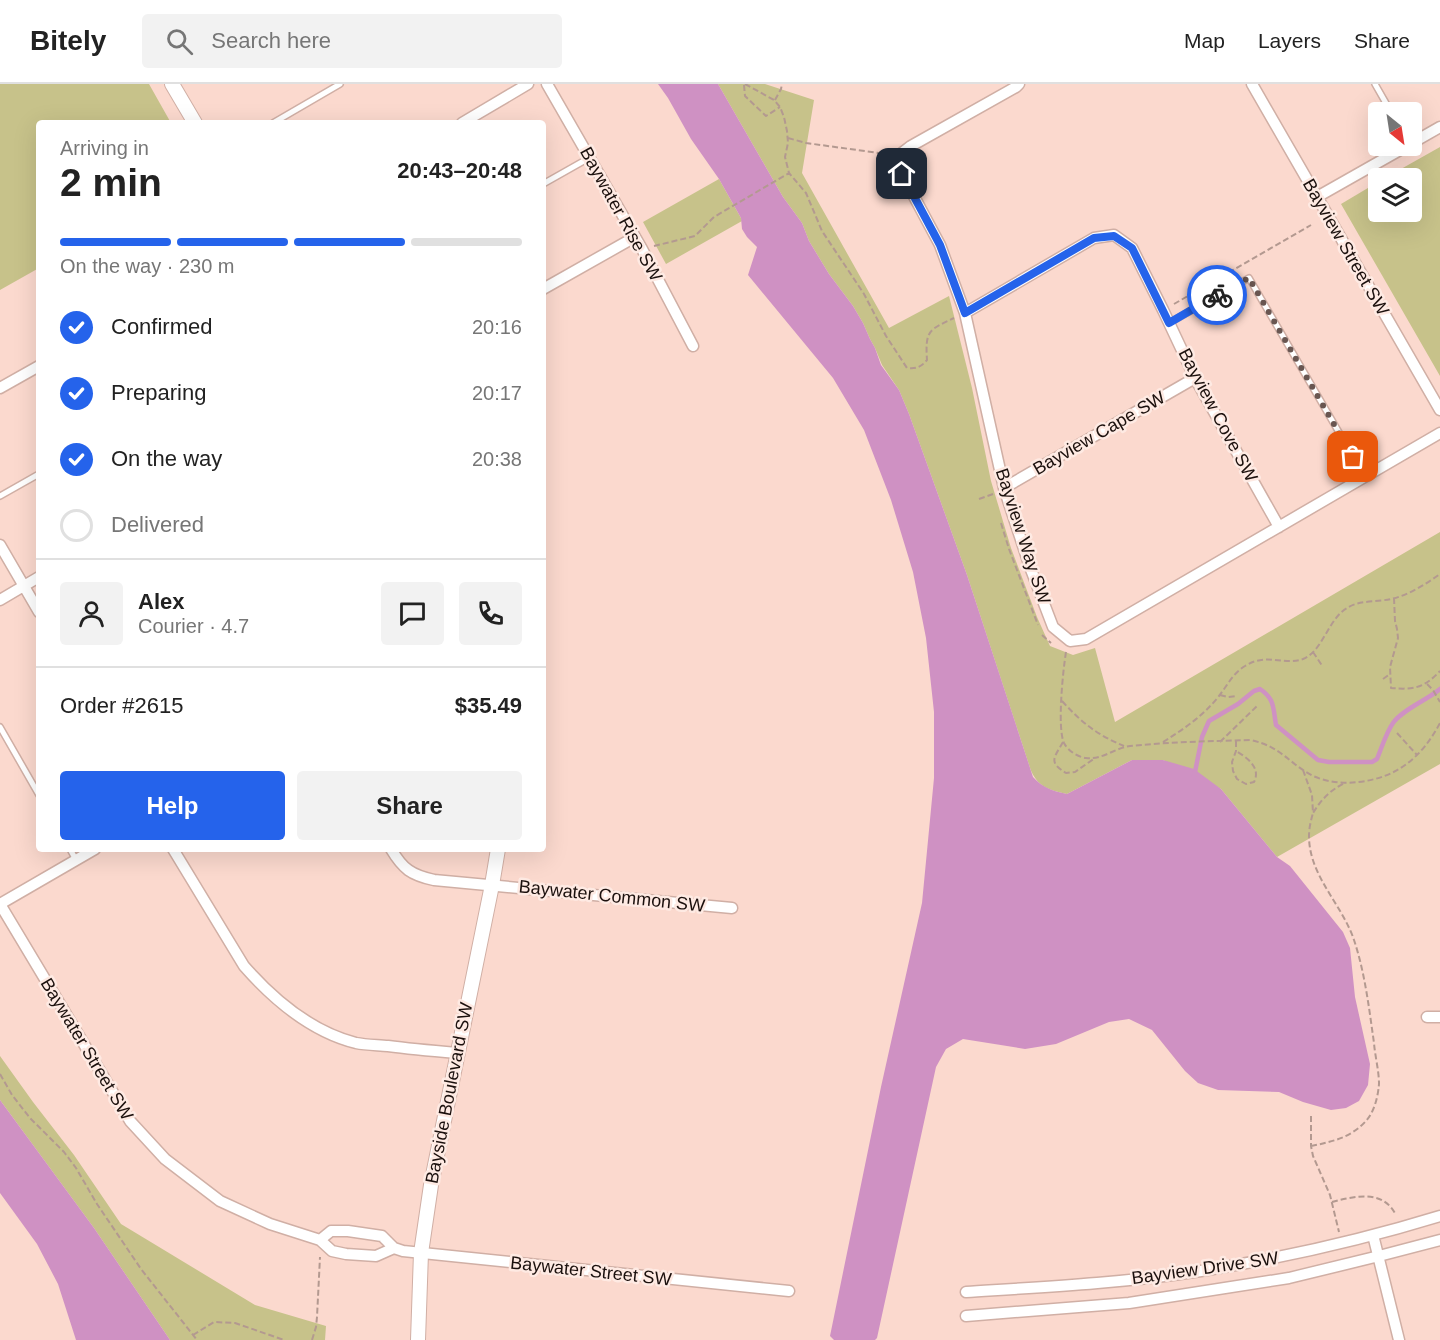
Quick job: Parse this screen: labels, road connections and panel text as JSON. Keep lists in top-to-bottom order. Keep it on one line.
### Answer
{"streets":{"street":["Baywater Rise SW","Bayview Street SW","Bayview Cove SW","Bayview Cape SW","Bayview Way SW","Baywater Common SW","Baywater Street SW","Bayside Boulevard SW","Bayview Drive SW"]},"crossings":[["Bayview Cove SW","Bayview Cape SW"],["Bayview Cove SW","Bayview Way SW"],["Bayview Cape SW","Bayview Way SW"],["Baywater Common SW","Bayside Boulevard SW"],["Baywater Street SW","Bayside Boulevard SW"]],"north":"bottom right","page":{"header":"Bitely","search":"Search here","nav":["Map","Layers","Share"],"heading":["2 min","Arriving in","20:43–20:48"],"panel":["Alex","Courier · 4.7","Order #2615","$35.49"],"bar":"On the way · 230 m","list":[["Confirmed","20:16"],["Preparing","20:17"],["On the way","20:38"],"Delivered"],"buttons":["Help","Share"]}}
